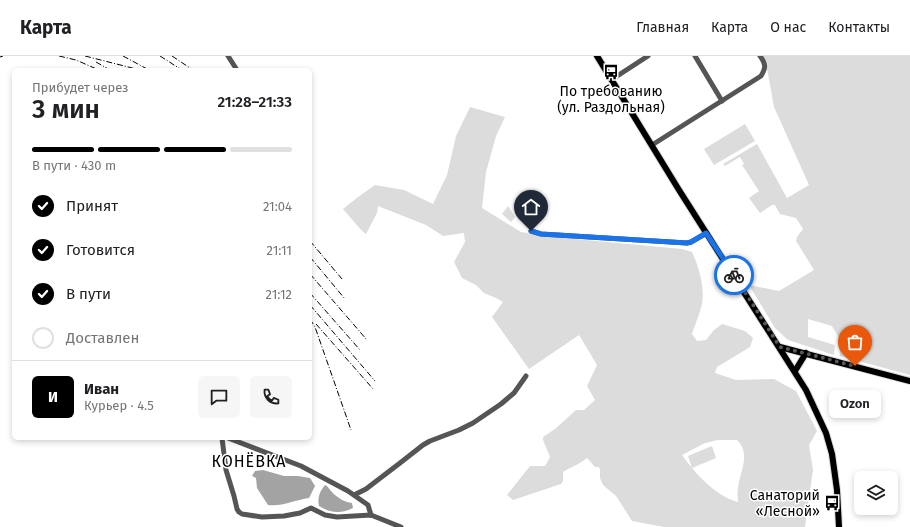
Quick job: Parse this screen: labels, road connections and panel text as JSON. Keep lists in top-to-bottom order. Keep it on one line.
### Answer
{"districts":["КОНЁВКА"],"places":{"bus stop":["По требованию (ул. Раздольная)","Санаторий «Лесной»"],"other":["Ozon"]},"page":{"header":"Карта","nav":["Главная","Карта","О нас","Контакты"],"heading":["3 мин","Прибудет через","21:28–21:33"],"panel":["Иван","Курьер · 4.5"],"bar":"В пути · 430 m","list":[["Принят","21:04"],["Готовится","21:11"],["В пути","21:12"],"Доставлен"],"round":"И","bubble":"Ozon"}}
